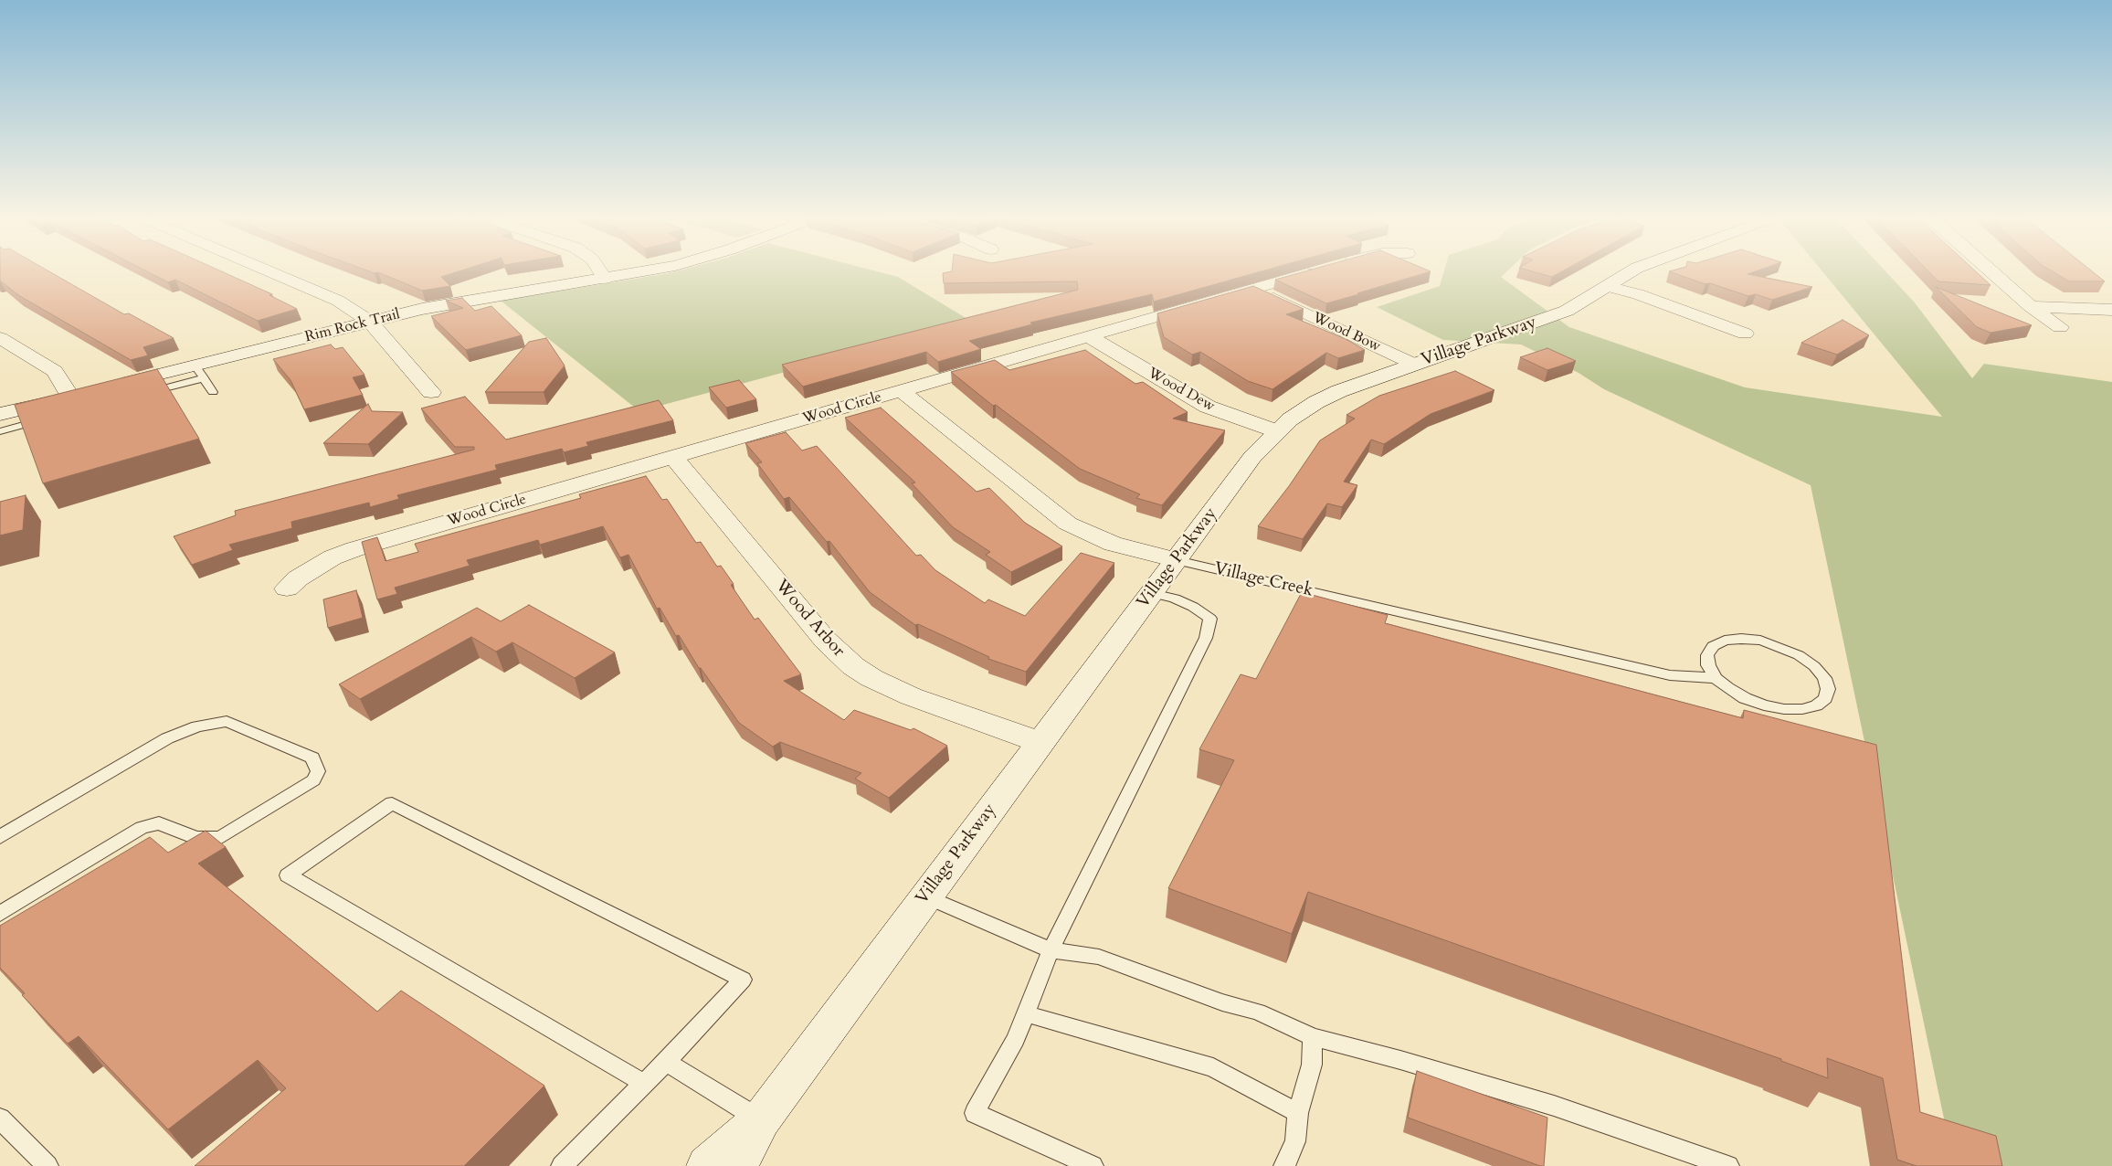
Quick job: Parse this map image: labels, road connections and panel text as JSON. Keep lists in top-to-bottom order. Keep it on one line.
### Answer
{"streets":{"street":["Rim Rock Trail","Wood Bow","Village Parkway","Wood Dew","Wood Circle","Village Creek","Wood Arbor"]},"crossings":[["Wood Bow","Village Parkway"],["Wood Bow","Wood Circle"],["Village Parkway","Wood Dew"],["Village Parkway","Village Creek"],["Village Parkway","Wood Arbor"],["Wood Dew","Wood Circle"],["Wood Circle","Village Creek"],["Wood Circle","Wood Arbor"]]}
